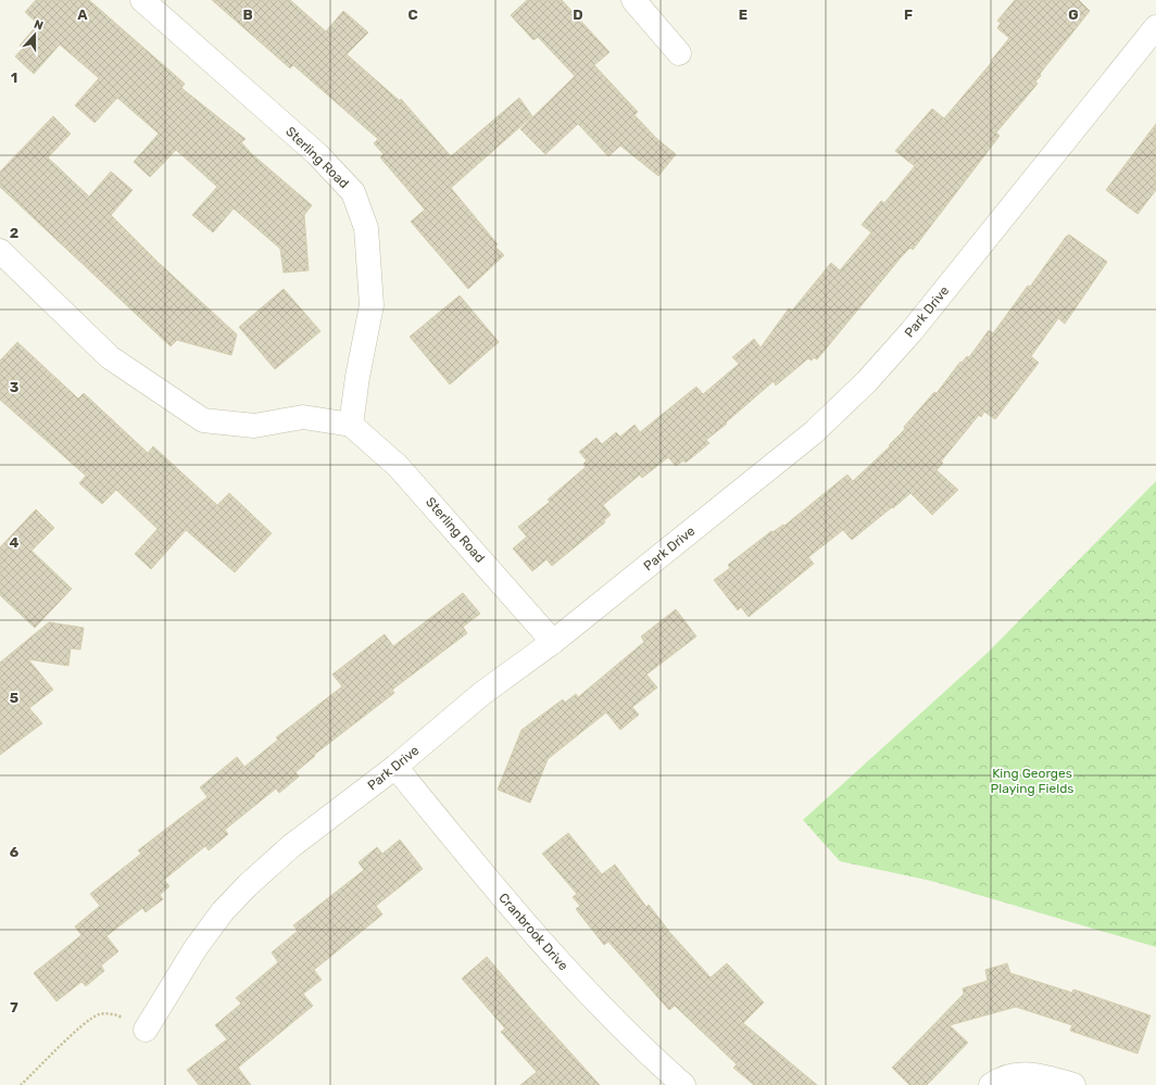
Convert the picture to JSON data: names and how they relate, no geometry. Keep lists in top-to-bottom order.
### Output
{
  "streets": {
    "street": ["Sterling Road", "Park Drive", "Cranbrook Drive"]
  },
  "crossings": [
    ["Sterling Road", "Park Drive"],
    ["Park Drive", "Cranbrook Drive"]
  ],
  "parks": ["King Georges Playing Fields"],
  "north": "top",
  "grid": {
    "columns": [
      "A",
      "B",
      "C",
      "D",
      "E",
      "F",
      "G"
    ],
    "rows": [
      "1",
      "2",
      "3",
      "4",
      "5",
      "6",
      "7"
    ]
  }
}
